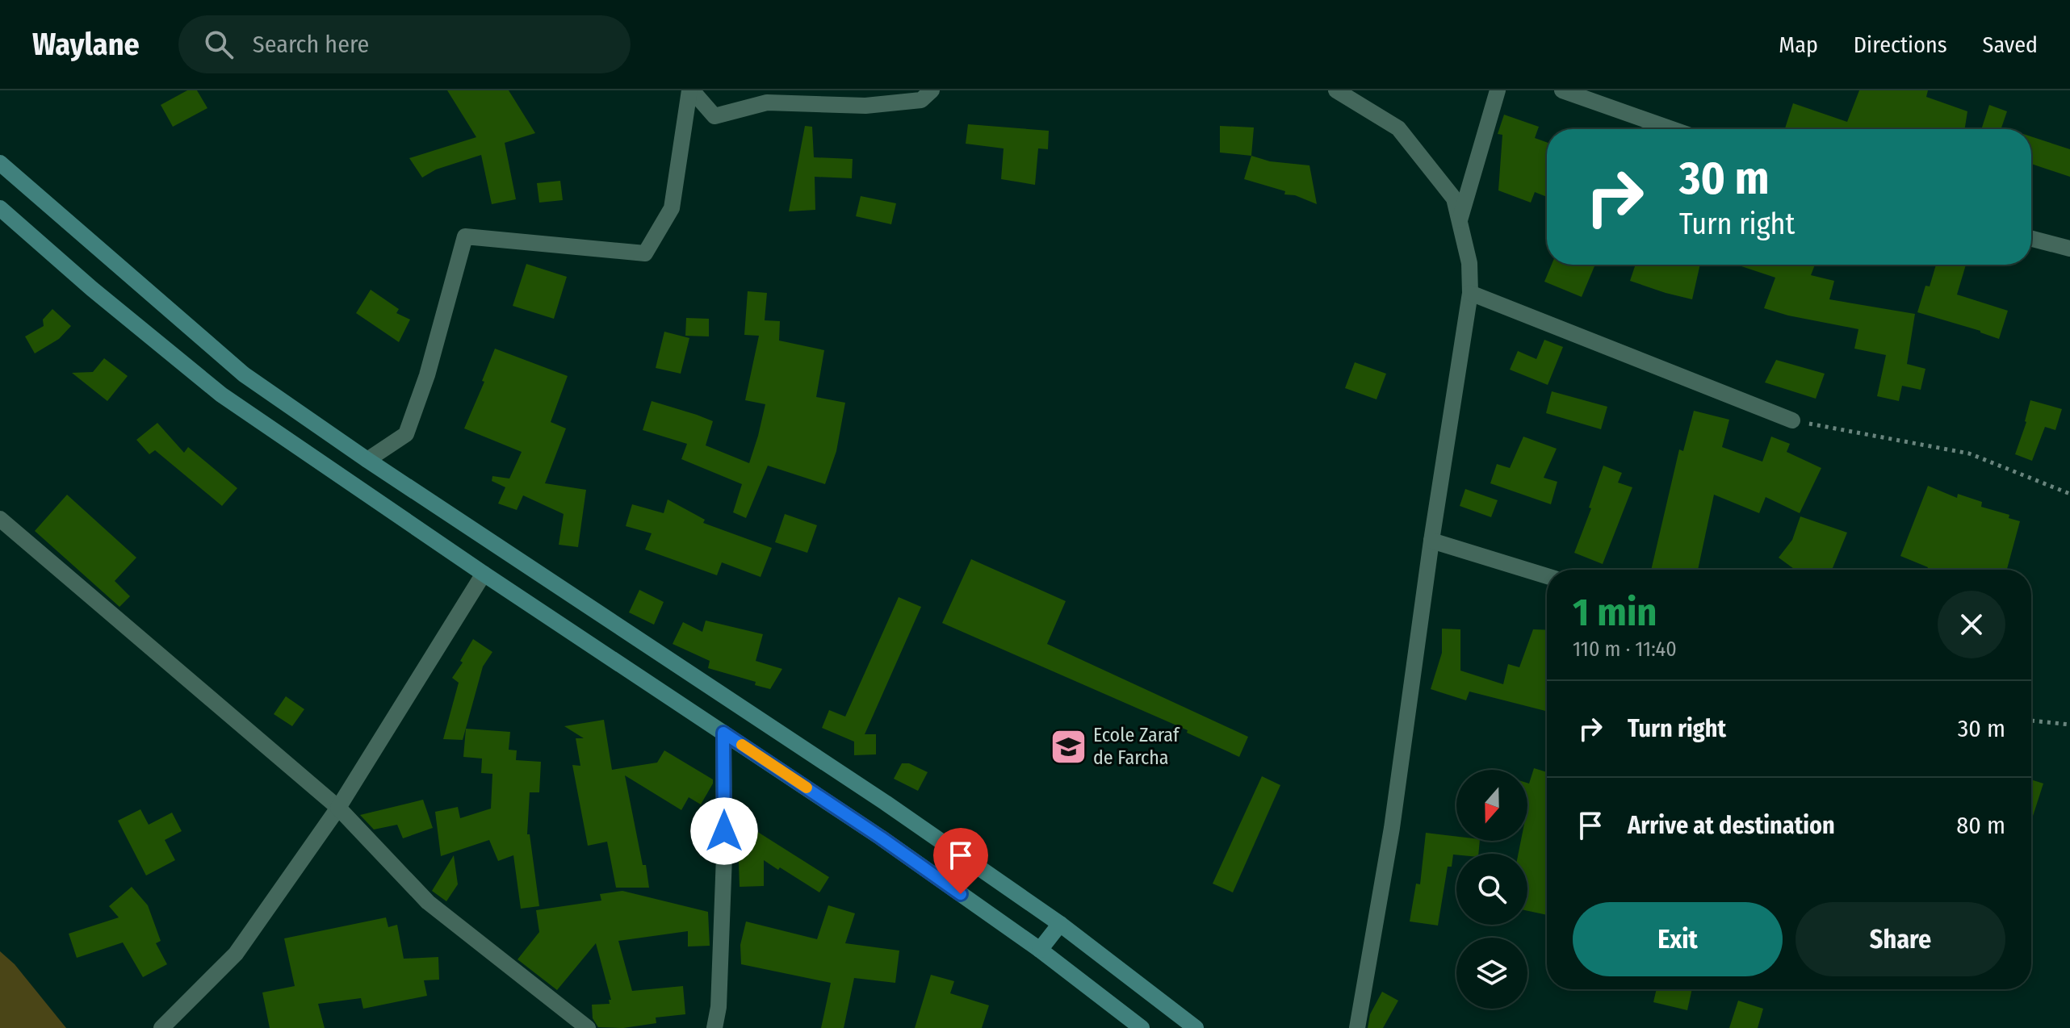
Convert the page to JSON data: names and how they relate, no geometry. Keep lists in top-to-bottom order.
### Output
{
  "places": {
    "school or university": ["Ecole Zaraf de Farcha"]
  },
  "north": "bottom",
  "page": {
    "header": "Waylane",
    "search": "Search here",
    "nav": ["Map", "Directions", "Saved"],
    "turn": ["30 m", "Turn right"],
    "heading": ["1 min", "110 m · 11:40"],
    "list": [
      {
        "name": "Turn right",
        "value": "30 m"
      },
      {
        "name": "Arrive at destination",
        "value": "80 m"
      }
    ],
    "buttons": ["Exit", "Share"]
  }
}
